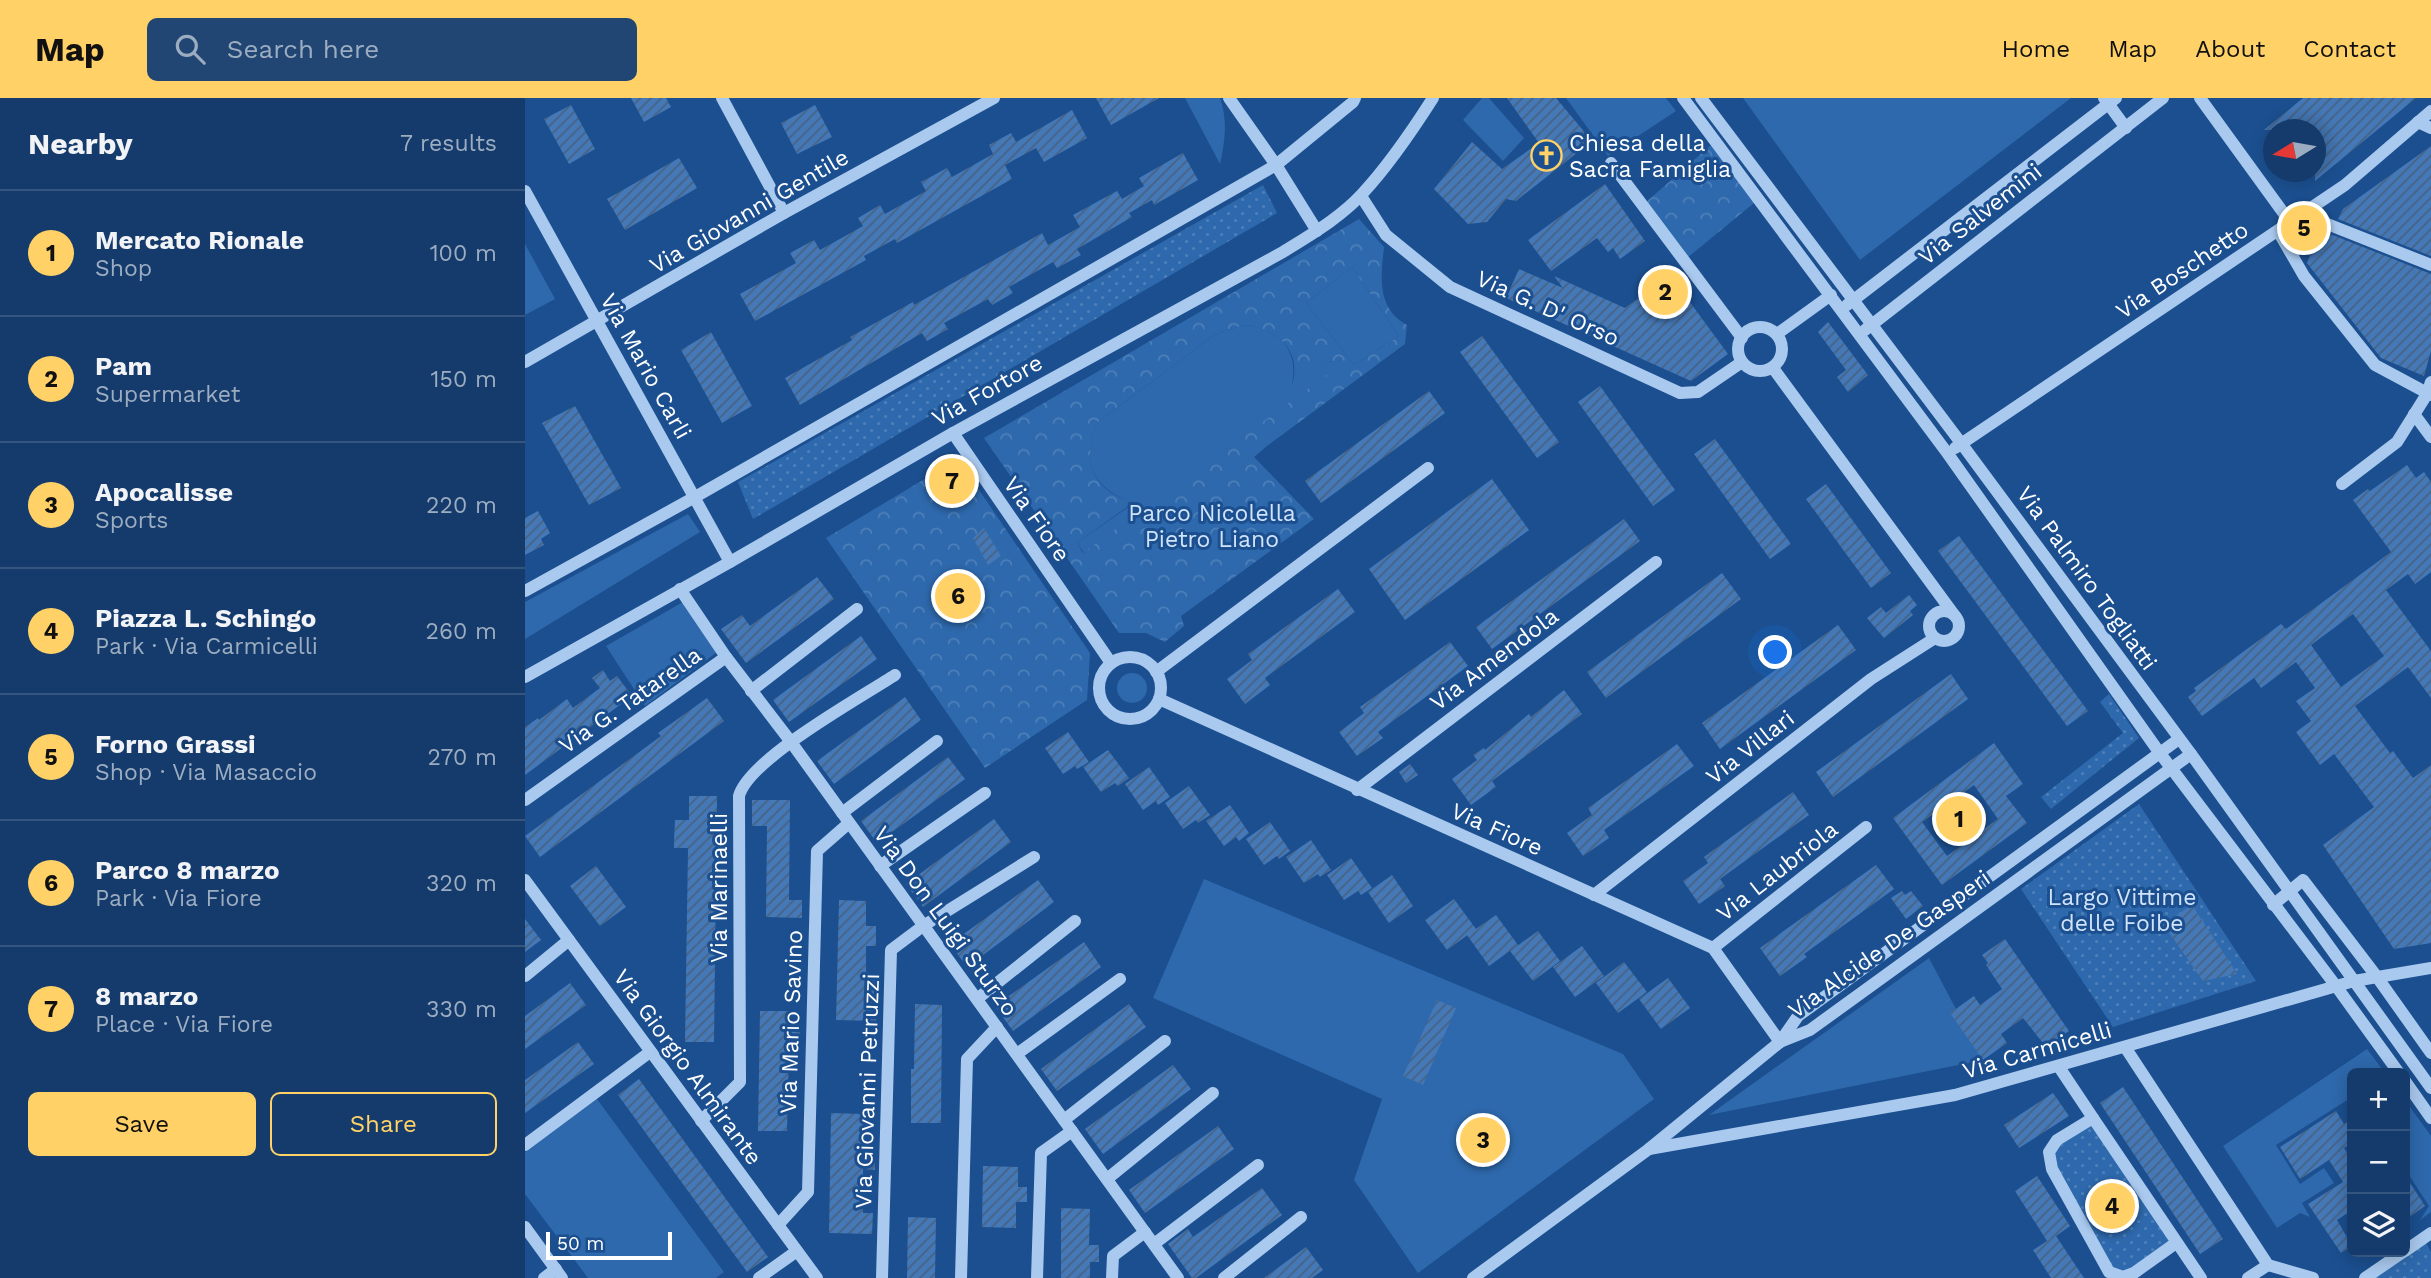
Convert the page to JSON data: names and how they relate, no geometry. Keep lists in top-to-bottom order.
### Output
{
  "streets": {
    "street": [
      "Via Giovanni Gentile",
      "Via Salvemini",
      "Via Boschetto",
      "Via G. D' Orso",
      "Via Mario Carli",
      "Via Fortore",
      "Via Fiore",
      "Via Palmiro Togliatti",
      "Via Amendola",
      "Via G. Tatarella",
      "Via Villari",
      "Via Laubriola",
      "Via Marinaelli",
      "Via Don Luigi Sturzo",
      "Via Alcide De Gasperi",
      "Via Mario Savino",
      "Via Carmicelli",
      "Via Giorgio Almirante",
      "Via Giovanni Petruzzi"
    ]
  },
  "crossings": [
    ["Via Giovanni Gentile", "Via Mario Carli"],
    ["Via Salvemini", "Via Palmiro Togliatti"],
    ["Via Boschetto", "Via Palmiro Togliatti"],
    ["Via G. D' Orso", "Via Fortore"],
    ["Via Mario Carli", "Via Fortore"],
    ["Via Fortore", "Via Fiore"],
    ["Via Fortore", "Via Don Luigi Sturzo"],
    ["Via Fiore", "Via Amendola"],
    ["Via Fiore", "Via Villari"],
    ["Via Fiore", "Via Laubriola"],
    ["Via Palmiro Togliatti", "Via Alcide De Gasperi"],
    ["Via Palmiro Togliatti", "Via Carmicelli"],
    ["Via G. Tatarella", "Via Don Luigi Sturzo"],
    ["Via Marinaelli", "Via Don Luigi Sturzo"],
    ["Via Marinaelli", "Via Giorgio Almirante"],
    ["Via Don Luigi Sturzo", "Via Mario Savino"],
    ["Via Don Luigi Sturzo", "Via Giovanni Petruzzi"],
    ["Via Mario Savino", "Via Giorgio Almirante"]
  ],
  "parks": ["Parco Nicolella Pietro Liano", "Largo Vittime delle Foibe"],
  "places": {
    "church": ["Chiesa della Sacra Famiglia"]
  },
  "scale_bar": "50 m",
  "north": "left",
  "page": {
    "header": "Map",
    "search": "Search here",
    "nav": [
      "Home",
      "Map",
      "About",
      "Contact"
    ],
    "heading": ["Nearby", "7 results"],
    "list": [
      {
        "mark": "1",
        "name": "Mercato Rionale",
        "note": "Shop",
        "value": "100 m"
      },
      {
        "mark": "2",
        "name": "Pam",
        "note": "Supermarket",
        "value": "150 m"
      },
      {
        "mark": "3",
        "name": "Apocalisse",
        "note": "Sports",
        "value": "220 m"
      },
      {
        "mark": "4",
        "name": "Piazza L. Schingo",
        "note": "Park · Via Carmicelli",
        "value": "260 m"
      },
      {
        "mark": "5",
        "name": "Forno Grassi",
        "note": "Shop · Via Masaccio",
        "value": "270 m"
      },
      {
        "mark": "6",
        "name": "Parco 8 marzo",
        "note": "Park · Via Fiore",
        "value": "320 m"
      },
      {
        "mark": "7",
        "name": "8 marzo",
        "note": "Place · Via Fiore",
        "value": "330 m"
      }
    ],
    "pins": [
      "5",
      "2",
      "7",
      "6",
      "1",
      "3",
      "4"
    ],
    "map_buttons": ["+", "−"],
    "buttons": ["Save", "Share"],
    "scale": "50 m"
  }
}
